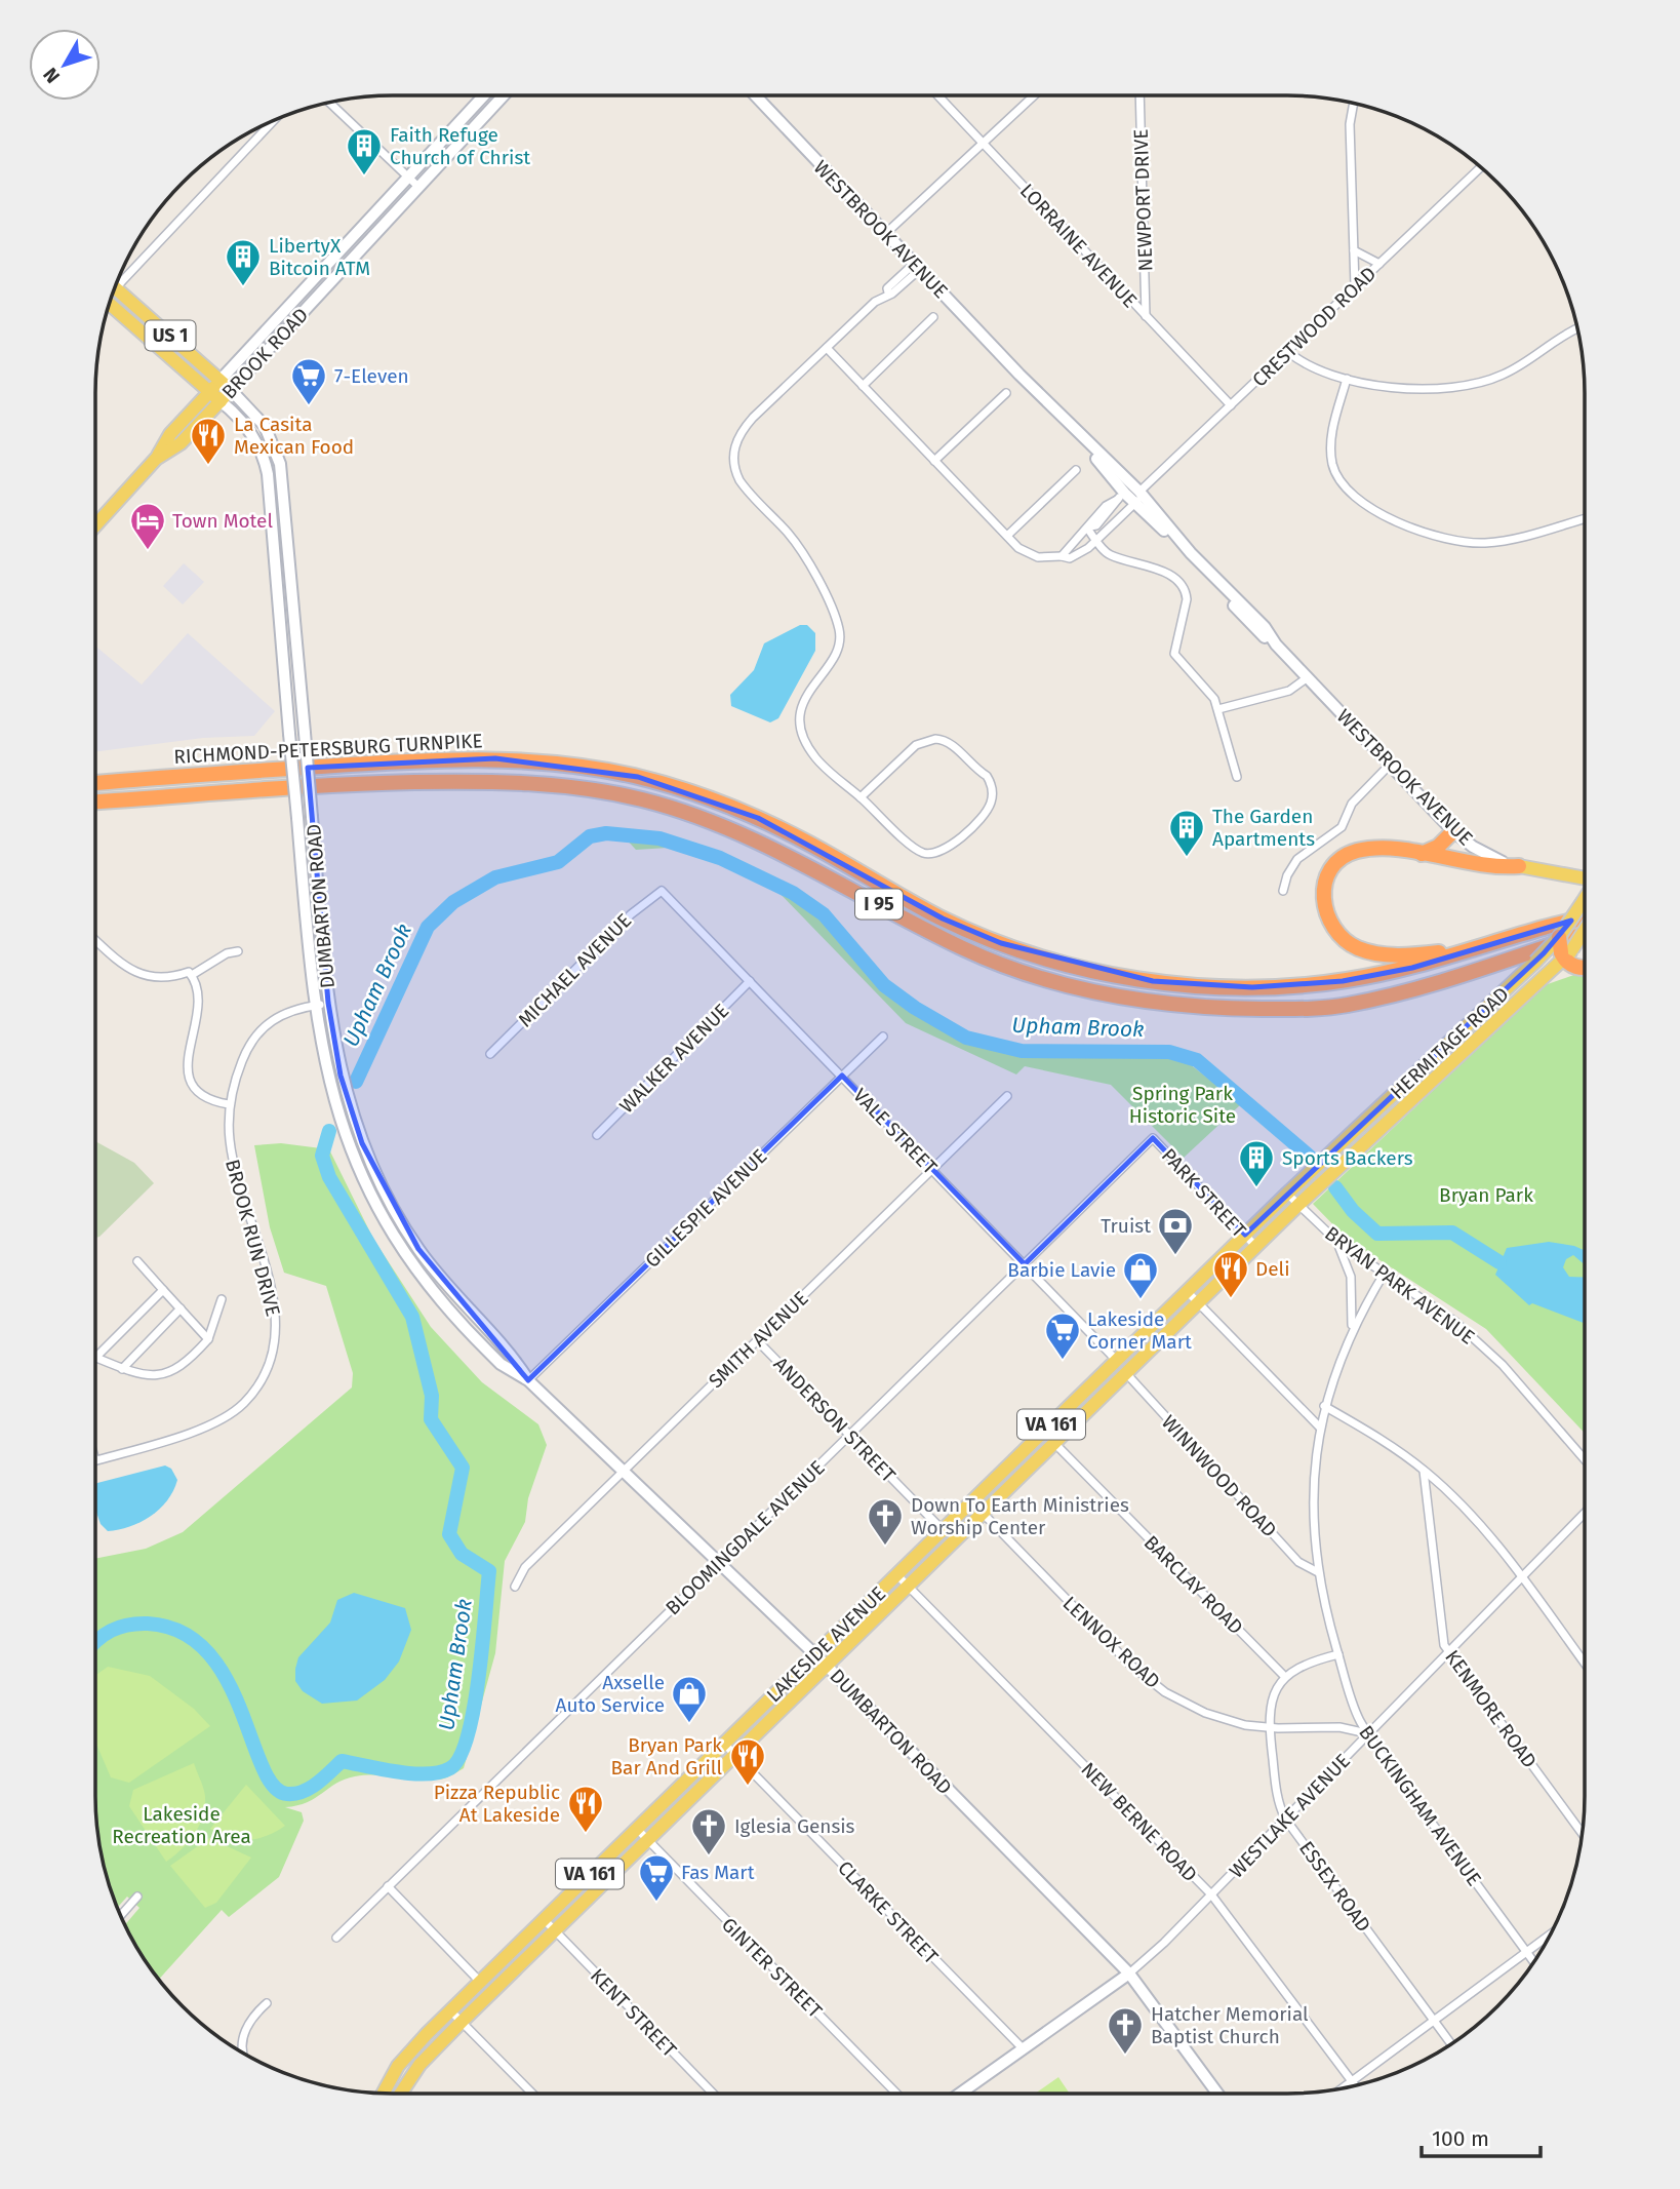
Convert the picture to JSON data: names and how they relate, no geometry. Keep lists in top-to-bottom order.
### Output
{
  "streets": {
    "highway": ["RICHMOND-PETERSBURG TURNPIKE", "I 95"],
    "main road": [
      "WESTBROOK AVENUE",
      "US 1",
      "BROOK ROAD",
      "DUMBARTON ROAD",
      "HERMITAGE ROAD",
      "VA 161",
      "LAKESIDE AVENUE"
    ],
    "street": [
      "NEWPORT DRIVE",
      "LORRAINE AVENUE",
      "CRESTWOOD ROAD",
      "MICHAEL AVENUE",
      "WALKER AVENUE",
      "VALE STREET",
      "PARK STREET",
      "GILLESPIE AVENUE",
      "BROOK RUN DRIVE",
      "BRYAN PARK AVENUE",
      "SMITH AVENUE",
      "ANDERSON STREET",
      "WINNWOOD ROAD",
      "BLOOMINGDALE AVENUE",
      "BARCLAY ROAD",
      "LENNOX ROAD",
      "KENMORE ROAD",
      "BUCKINGHAM AVENUE",
      "WESTLAKE AVENUE",
      "NEW BERNE ROAD",
      "ESSEX ROAD",
      "CLARKE STREET",
      "GINTER STREET",
      "KENT STREET"
    ]
  },
  "crossings": [
    ["NEWPORT DRIVE", "LORRAINE AVENUE"],
    ["WESTBROOK AVENUE", "CRESTWOOD ROAD"],
    ["LORRAINE AVENUE", "CRESTWOOD ROAD"],
    ["US 1", "BROOK ROAD"],
    ["US 1", "DUMBARTON ROAD"],
    ["BROOK ROAD", "DUMBARTON ROAD"],
    ["DUMBARTON ROAD", "GILLESPIE AVENUE"],
    ["DUMBARTON ROAD", "BROOK RUN DRIVE"],
    ["DUMBARTON ROAD", "SMITH AVENUE"],
    ["DUMBARTON ROAD", "BLOOMINGDALE AVENUE"],
    ["DUMBARTON ROAD", "LAKESIDE AVENUE"],
    ["DUMBARTON ROAD", "WESTLAKE AVENUE"],
    ["MICHAEL AVENUE", "VALE STREET"],
    ["HERMITAGE ROAD", "BRYAN PARK AVENUE"],
    ["HERMITAGE ROAD", "LAKESIDE AVENUE"],
    ["WALKER AVENUE", "VALE STREET"],
    ["VALE STREET", "GILLESPIE AVENUE"],
    ["VALE STREET", "SMITH AVENUE"],
    ["VALE STREET", "WINNWOOD ROAD"],
    ["VALE STREET", "BLOOMINGDALE AVENUE"],
    ["VALE STREET", "LAKESIDE AVENUE"],
    ["PARK STREET", "BLOOMINGDALE AVENUE"],
    ["PARK STREET", "LAKESIDE AVENUE"],
    ["BRYAN PARK AVENUE", "LAKESIDE AVENUE"],
    ["BRYAN PARK AVENUE", "BUCKINGHAM AVENUE"],
    ["SMITH AVENUE", "ANDERSON STREET"],
    ["ANDERSON STREET", "BLOOMINGDALE AVENUE"],
    ["ANDERSON STREET", "LAKESIDE AVENUE"],
    ["WINNWOOD ROAD", "LAKESIDE AVENUE"],
    ["WINNWOOD ROAD", "BUCKINGHAM AVENUE"],
    ["BARCLAY ROAD", "LAKESIDE AVENUE"],
    ["BARCLAY ROAD", "ESSEX ROAD"],
    ["LENNOX ROAD", "LAKESIDE AVENUE"],
    ["LENNOX ROAD", "BUCKINGHAM AVENUE"],
    ["LENNOX ROAD", "WESTLAKE AVENUE"],
    ["LENNOX ROAD", "ESSEX ROAD"],
    ["LAKESIDE AVENUE", "NEW BERNE ROAD"],
    ["LAKESIDE AVENUE", "CLARKE STREET"],
    ["LAKESIDE AVENUE", "GINTER STREET"],
    ["LAKESIDE AVENUE", "KENT STREET"],
    ["KENMORE ROAD", "WESTLAKE AVENUE"],
    ["BUCKINGHAM AVENUE", "WESTLAKE AVENUE"],
    ["WESTLAKE AVENUE", "NEW BERNE ROAD"],
    ["WESTLAKE AVENUE", "ESSEX ROAD"]
  ],
  "water": ["Upham Brook"],
  "parks": ["Spring Park Historic Site", "Bryan Park", "Lakeside Recreation Area"],
  "places": {
    "building": [
      "Faith Refuge Church of Christ",
      "LibertyX Bitcoin ATM",
      "The Garden Apartments",
      "Sports Backers"
    ],
    "supermarket": ["7-Eleven", "Lakeside Corner Mart", "Fas Mart"],
    "restaurant": [
      "La Casita Mexican Food",
      "Deli",
      "Bryan Park Bar And Grill",
      "Pizza Republic At Lakeside"
    ],
    "hotel": ["Town Motel"],
    "bank": ["Truist"],
    "shop": ["Barbie Lavie", "Axselle Auto Service"],
    "church": ["Down To Earth Ministries Worship Center", "Iglesia Gensis", "Hatcher Memorial Baptist Church"]
  },
  "scale_bar": "100 m",
  "north": "bottom left"
}
